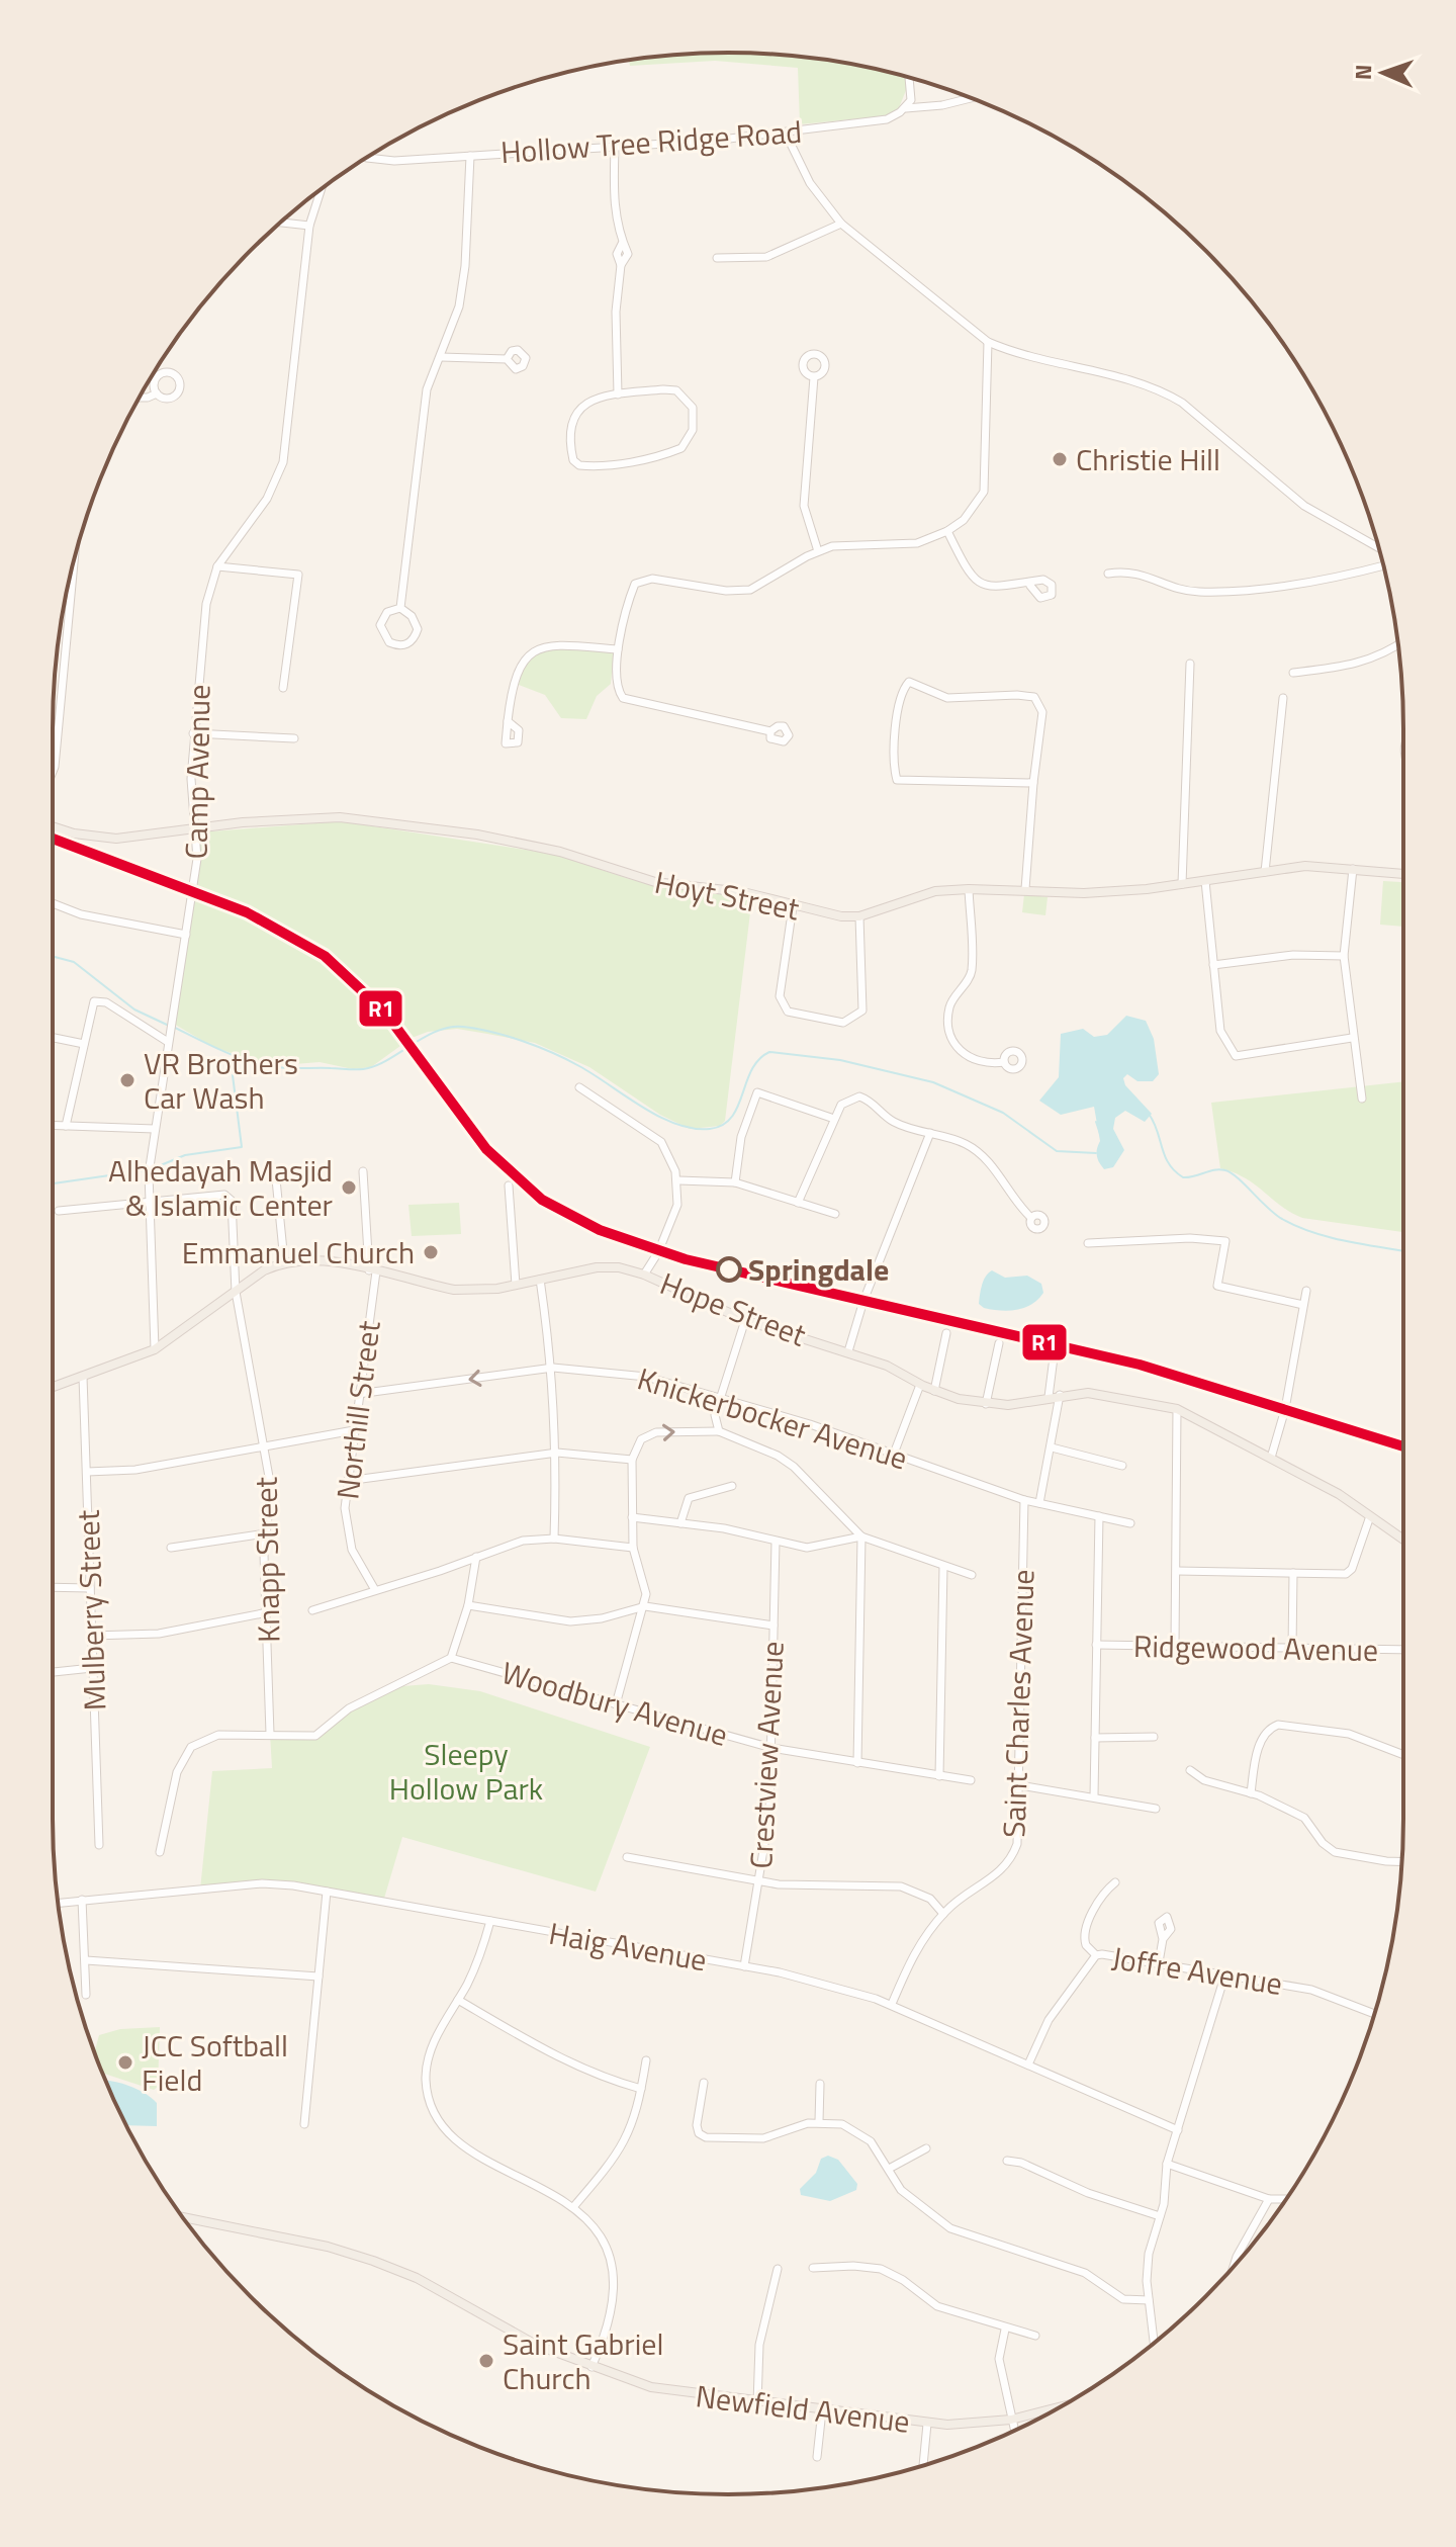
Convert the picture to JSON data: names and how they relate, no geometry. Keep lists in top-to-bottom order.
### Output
{
  "streets": {
    "main road": ["Hoyt Street", "Hope Street", "Newfield Avenue"],
    "street": [
      "Hollow Tree Ridge Road",
      "Camp Avenue",
      "Northill Street",
      "Knickerbocker Avenue",
      "Knapp Street",
      "Mulberry Street",
      "Ridgewood Avenue",
      "Woodbury Avenue",
      "Saint Charles Avenue",
      "Crestview Avenue",
      "Haig Avenue",
      "Joffre Avenue"
    ]
  },
  "crossings": [
    ["Camp Avenue", "Hoyt Street"],
    ["Camp Avenue", "Hope Street"],
    ["Camp Avenue", "Knapp Street"],
    ["Hope Street", "Northill Street"],
    ["Hope Street", "Knapp Street"],
    ["Hope Street", "Mulberry Street"],
    ["Northill Street", "Knickerbocker Avenue"],
    ["Knickerbocker Avenue", "Saint Charles Avenue"],
    ["Woodbury Avenue", "Crestview Avenue"],
    ["Saint Charles Avenue", "Haig Avenue"],
    ["Crestview Avenue", "Haig Avenue"],
    ["Haig Avenue", "Joffre Avenue"]
  ],
  "parks": ["Sleepy Hollow Park"],
  "places": [
    "Christie Hill",
    "VR Brothers Car Wash",
    "Alhedayah Masjid & Islamic Center",
    "Emmanuel Church",
    "Springdale",
    "JCC Softball Field",
    "Saint Gabriel Church"
  ],
  "lines": ["transit line R1"],
  "north": "left"
}
